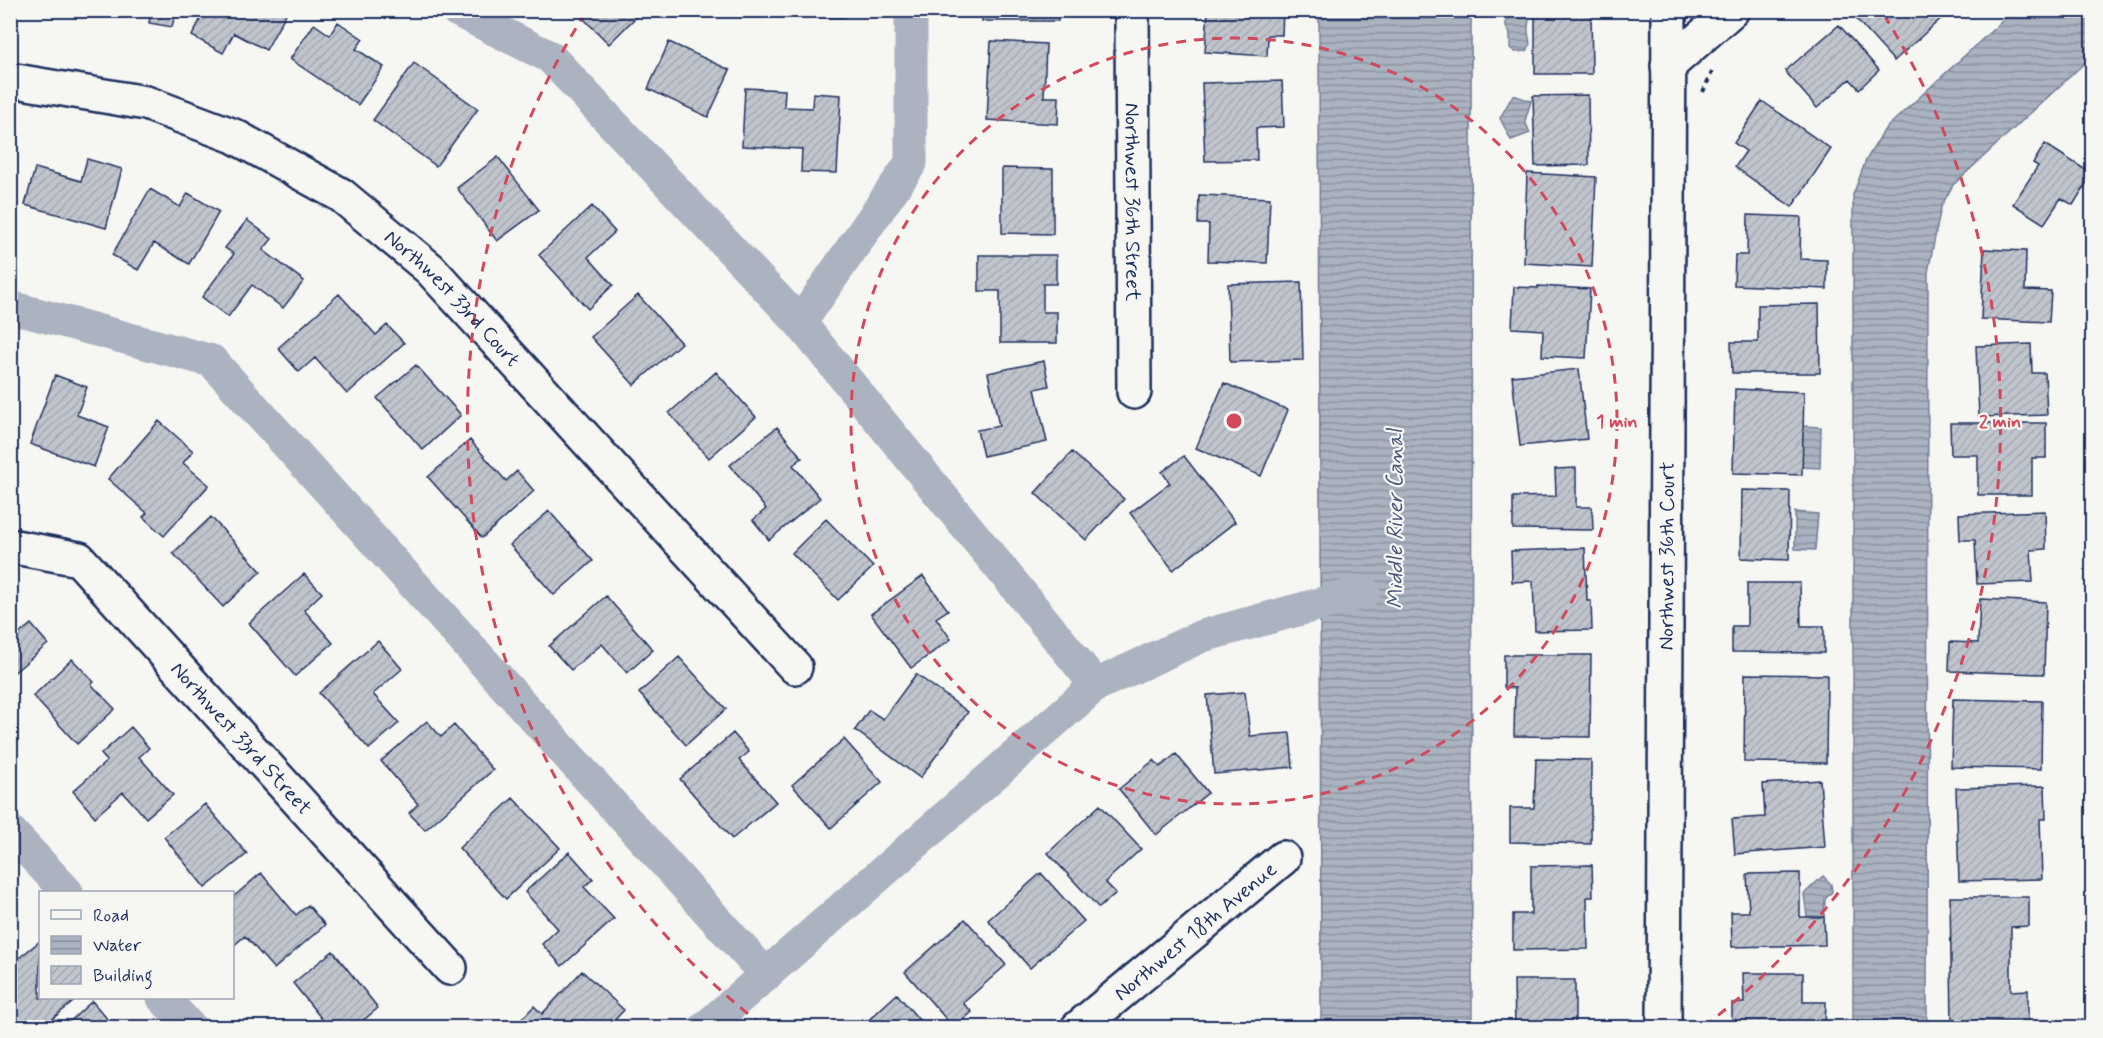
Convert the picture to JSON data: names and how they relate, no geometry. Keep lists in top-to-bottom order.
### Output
{
  "streets": {
    "street": [
      "Northwest 36th Street",
      "Northwest 33rd Court",
      "Northwest 36th Court",
      "Northwest 33rd Street",
      "Northwest 18th Avenue"
    ]
  },
  "water": ["Middle River Canal"],
  "legend": ["Road", "Water", "Building"],
  "rings": ["1 min", "2 min"]
}
